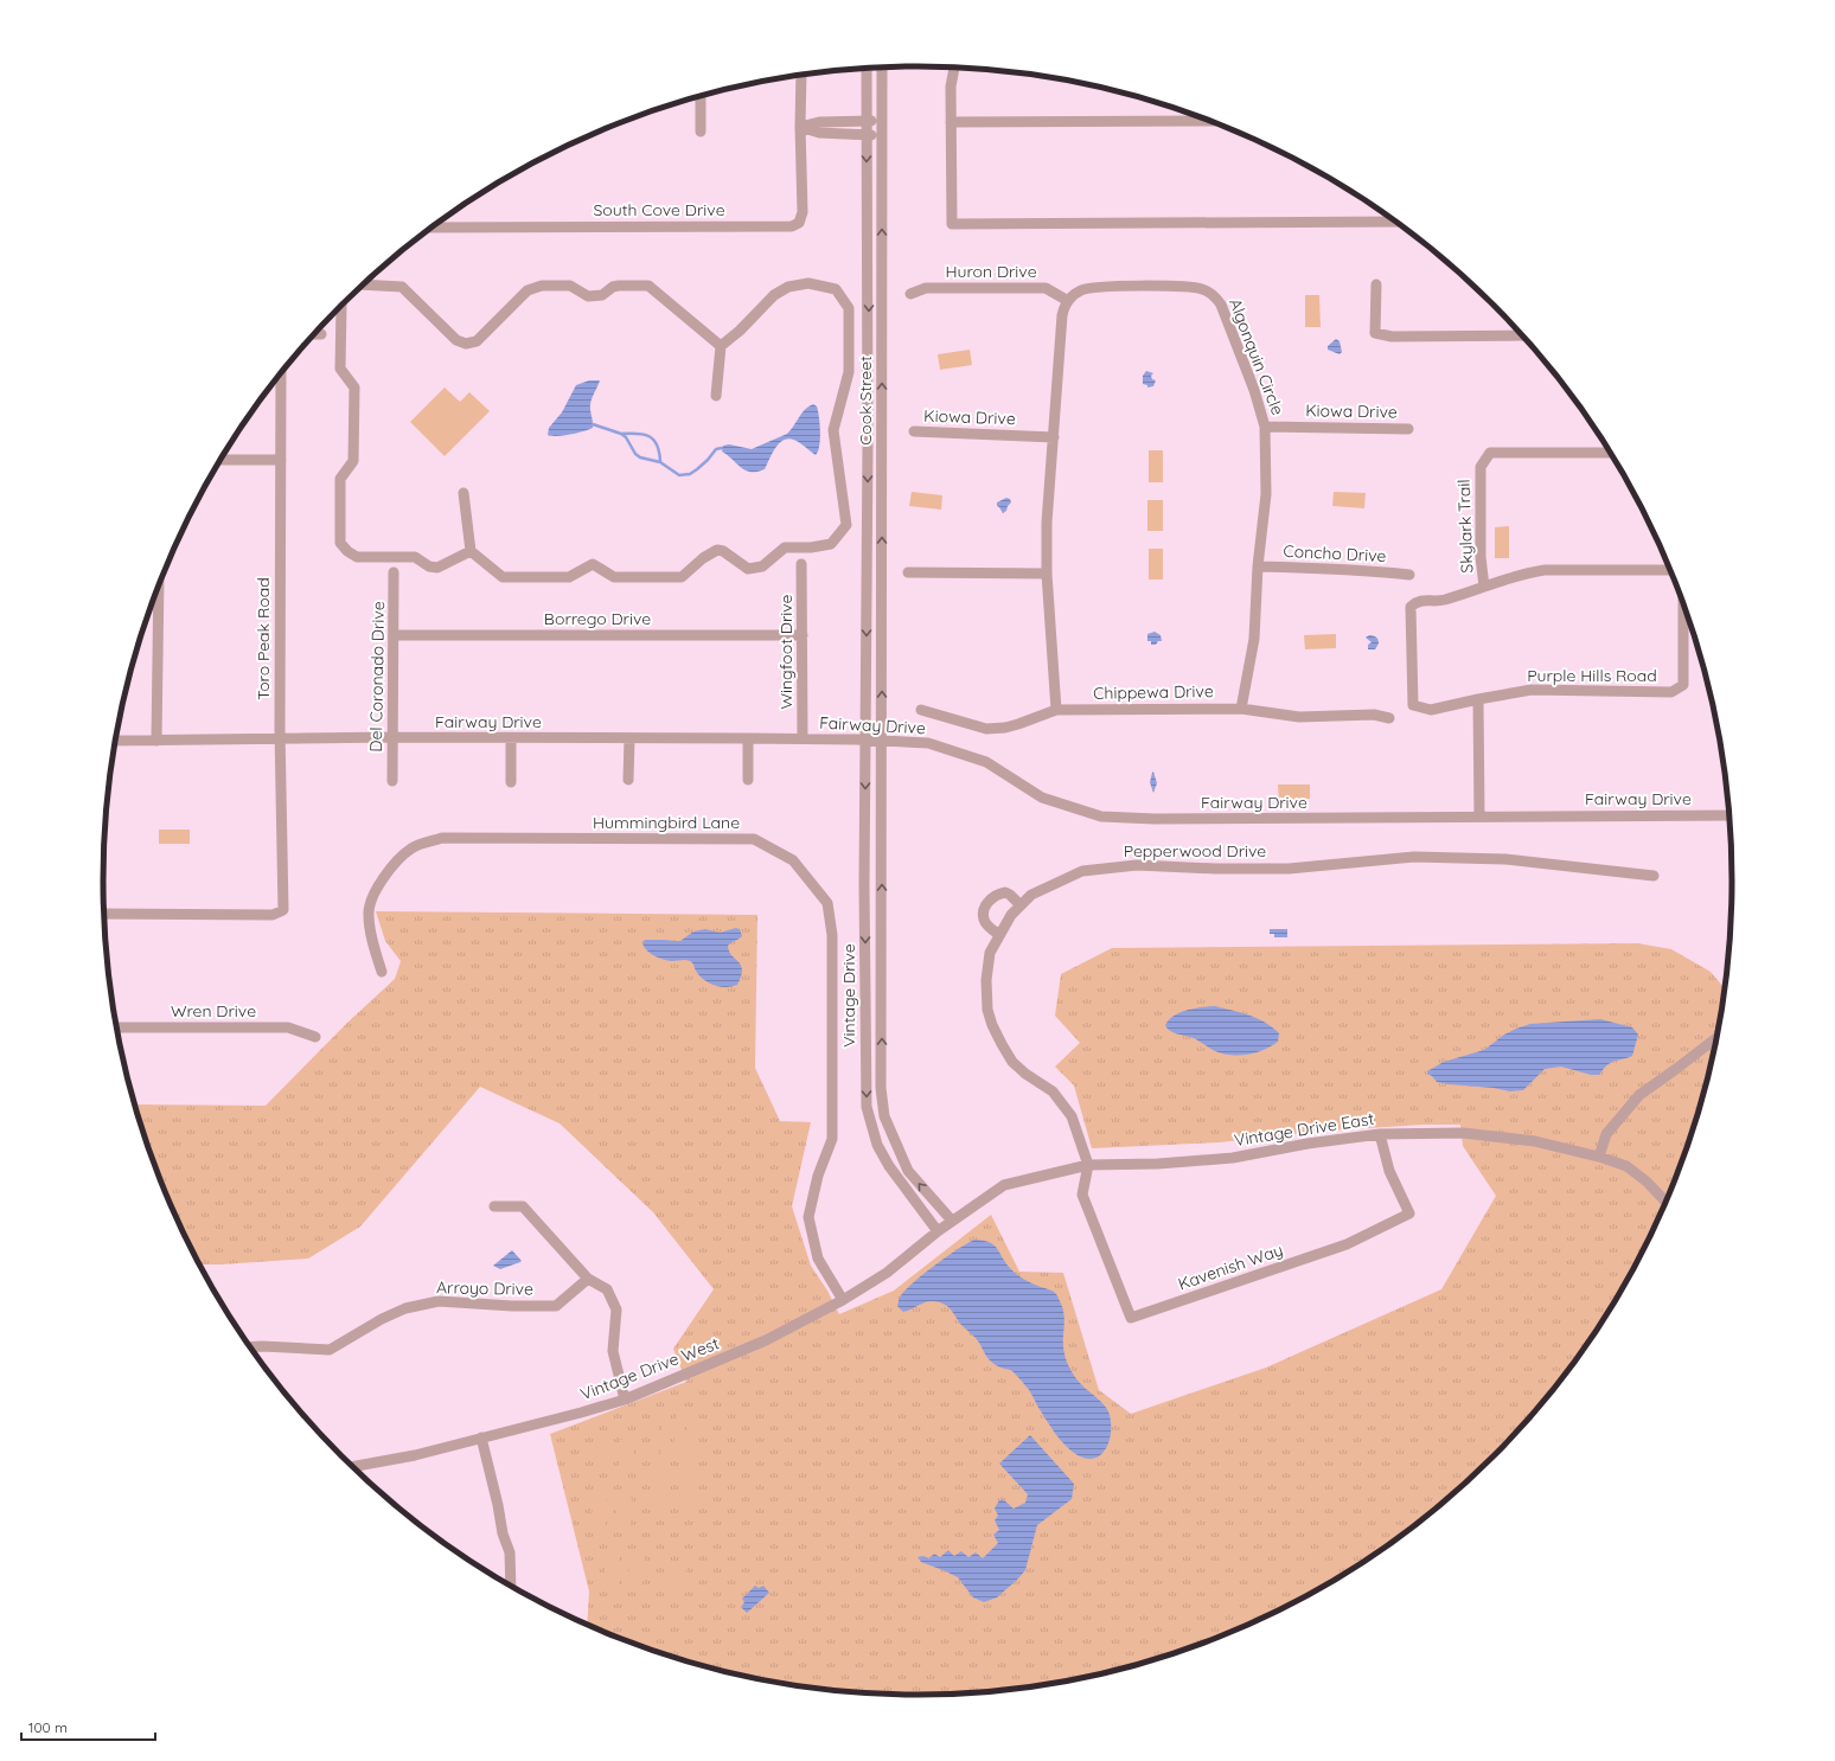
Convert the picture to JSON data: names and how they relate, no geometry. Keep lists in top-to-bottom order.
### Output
{
  "streets": {
    "street": [
      "South Cove Drive",
      "Huron Drive",
      "Algonquin Circle",
      "Cook Street",
      "Kiowa Drive",
      "Skylark Trail",
      "Concho Drive",
      "Borrego Drive",
      "Toro Peak Road",
      "Wingfoot Drive",
      "Purple Hills Road",
      "Del Coronado Drive",
      "Chippewa Drive",
      "Fairway Drive",
      "Hummingbird Lane",
      "Pepperwood Drive",
      "Vintage Drive",
      "Wren Drive",
      "Vintage Drive East",
      "Kavenish Way",
      "Arroyo Drive",
      "Vintage Drive West"
    ]
  },
  "crossings": [
    ["Huron Drive", "Algonquin Circle"],
    ["Algonquin Circle", "Kiowa Drive"],
    ["Algonquin Circle", "Concho Drive"],
    ["Algonquin Circle", "Chippewa Drive"],
    ["Cook Street", "Fairway Drive"],
    ["Cook Street", "Vintage Drive"],
    ["Skylark Trail", "Purple Hills Road"],
    ["Borrego Drive", "Wingfoot Drive"],
    ["Borrego Drive", "Del Coronado Drive"],
    ["Toro Peak Road", "Fairway Drive"],
    ["Wingfoot Drive", "Fairway Drive"],
    ["Del Coronado Drive", "Fairway Drive"],
    ["Fairway Drive", "Vintage Drive"],
    ["Hummingbird Lane", "Vintage Drive West"],
    ["Pepperwood Drive", "Vintage Drive East"],
    ["Pepperwood Drive", "Kavenish Way"],
    ["Vintage Drive", "Vintage Drive East"],
    ["Vintage Drive", "Vintage Drive West"],
    ["Vintage Drive East", "Kavenish Way"],
    ["Vintage Drive East", "Vintage Drive West"]
  ],
  "scale_bar": "100 m"
}
